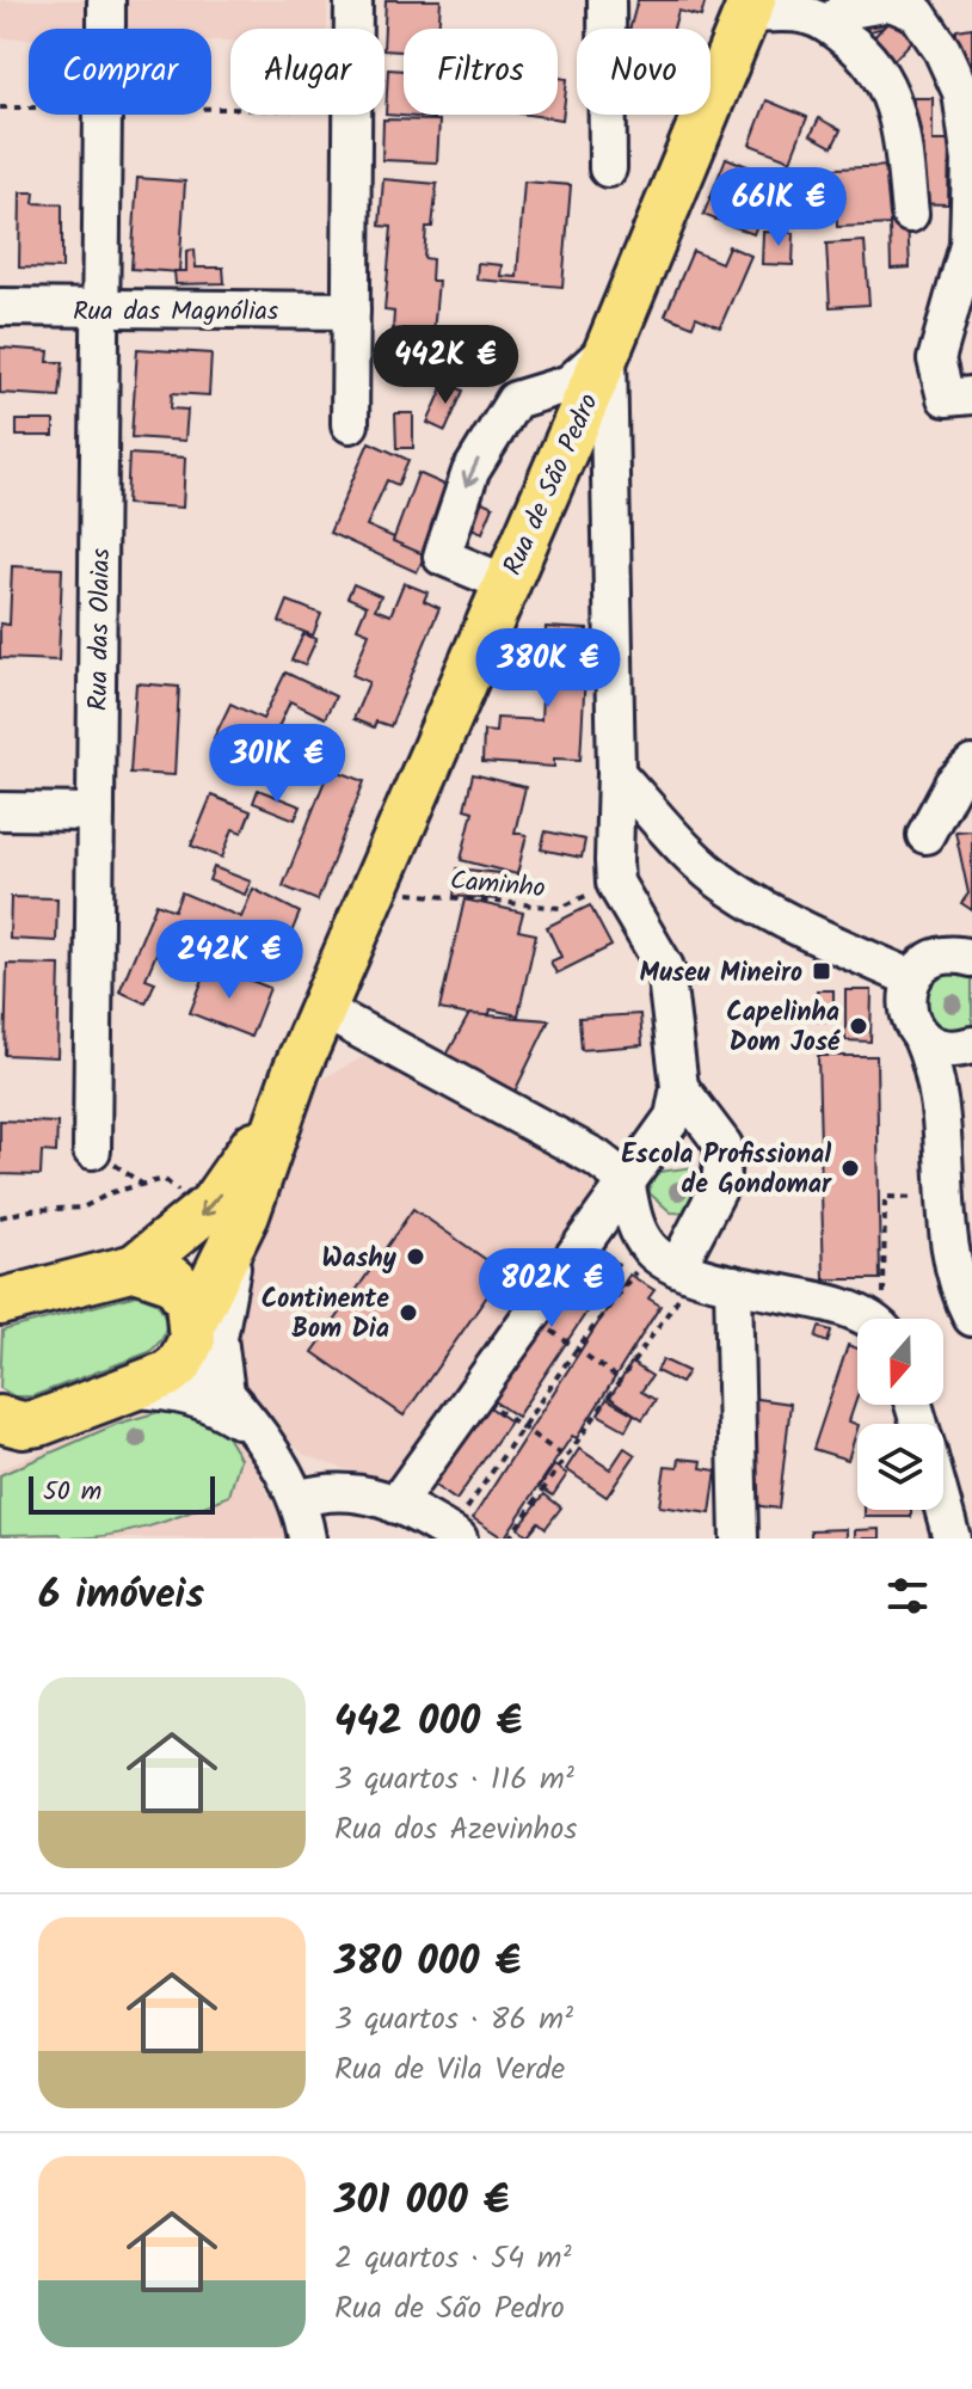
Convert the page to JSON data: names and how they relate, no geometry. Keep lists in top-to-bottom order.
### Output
{
  "streets": {
    "main road": ["Rua de São Pedro"],
    "street": ["Rua das Magnólias", "Rua das Olaias"],
    "path": ["Caminho"]
  },
  "crossings": [
    ["Rua das Magnólias", "Rua das Olaias"],
    ["Rua de São Pedro", "Caminho"]
  ],
  "places": {
    "transit": ["Museu Mineiro"],
    "other": [
      "Capelinha Dom José",
      "Escola Profissional de Gondomar",
      "Washy",
      "Continente Bom Dia"
    ]
  },
  "scale_bar": "50 m",
  "north": "bottom",
  "page": {
    "chip": [
      "Comprar",
      "Alugar",
      "Filtros",
      "Novo"
    ],
    "price": [
      "661K €",
      "442K €",
      "380K €",
      "301K €",
      "242K €",
      "802K €"
    ],
    "scale": "50 m",
    "heading": "6 imóveis",
    "list": [
      {
        "name": "442 000 €",
        "note": "3 quartos · 116 m² · Rua dos Azevinhos"
      },
      {
        "name": "380 000 €",
        "note": "3 quartos · 86 m² · Rua de Vila Verde"
      },
      {
        "name": "301 000 €",
        "note": "2 quartos · 54 m² · Rua de São Pedro"
      }
    ]
  }
}
